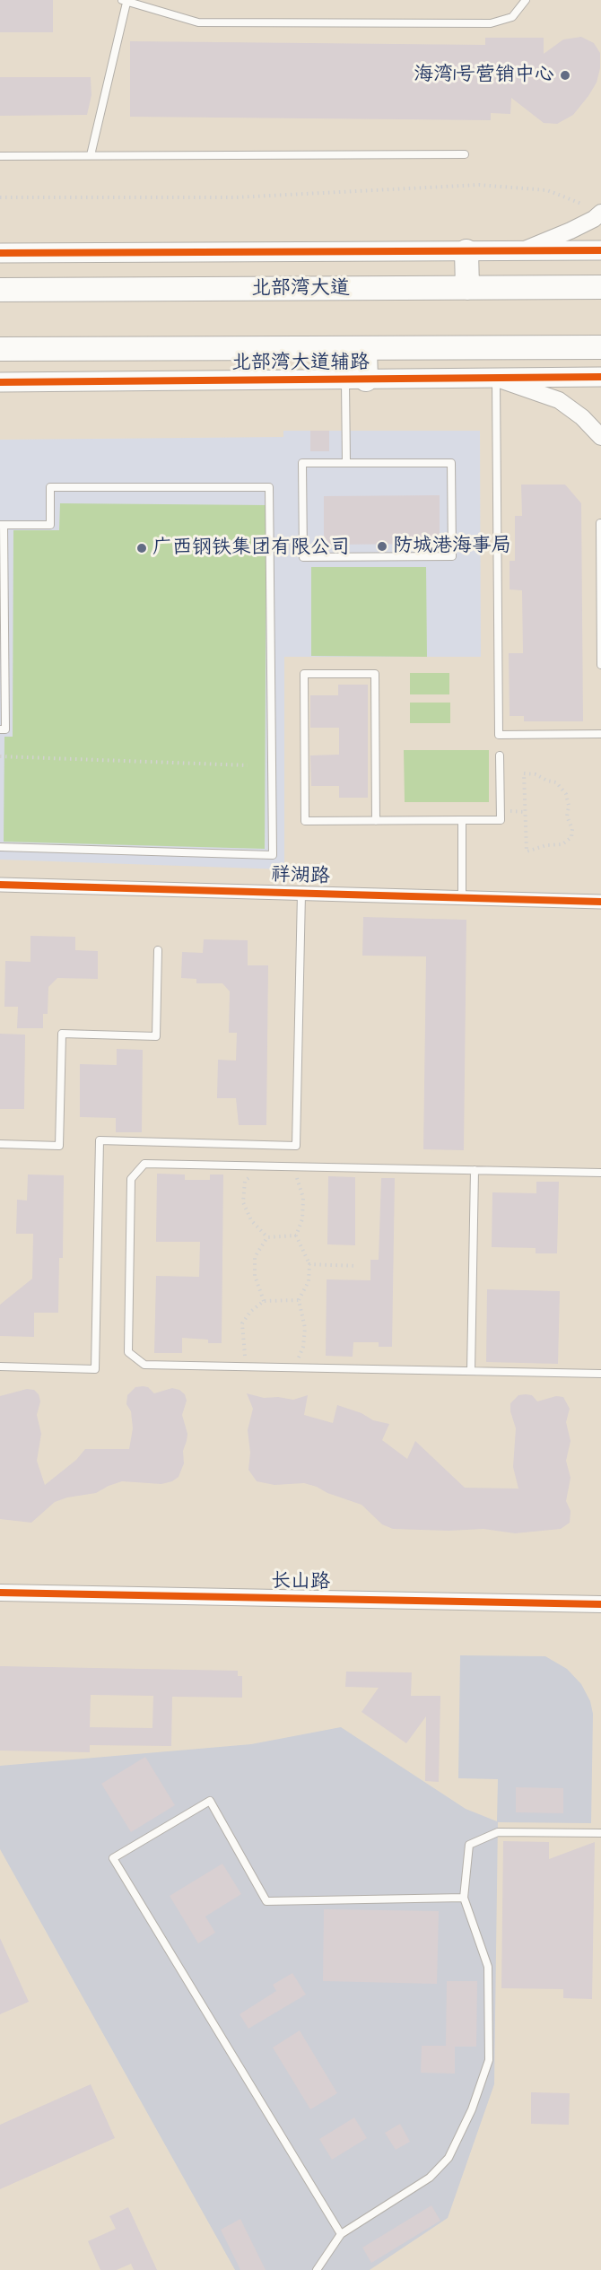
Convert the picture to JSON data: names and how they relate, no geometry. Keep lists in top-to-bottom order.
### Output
{
  "streets": {
    "highway": ["北部湾大道"],
    "main road": ["北部湾大道辅路"],
    "street": ["祥湖路", "长山路"]
  },
  "places": ["海湾1号营销中心", "防城港海事局", "广西钢铁集团有限公司"]
}
